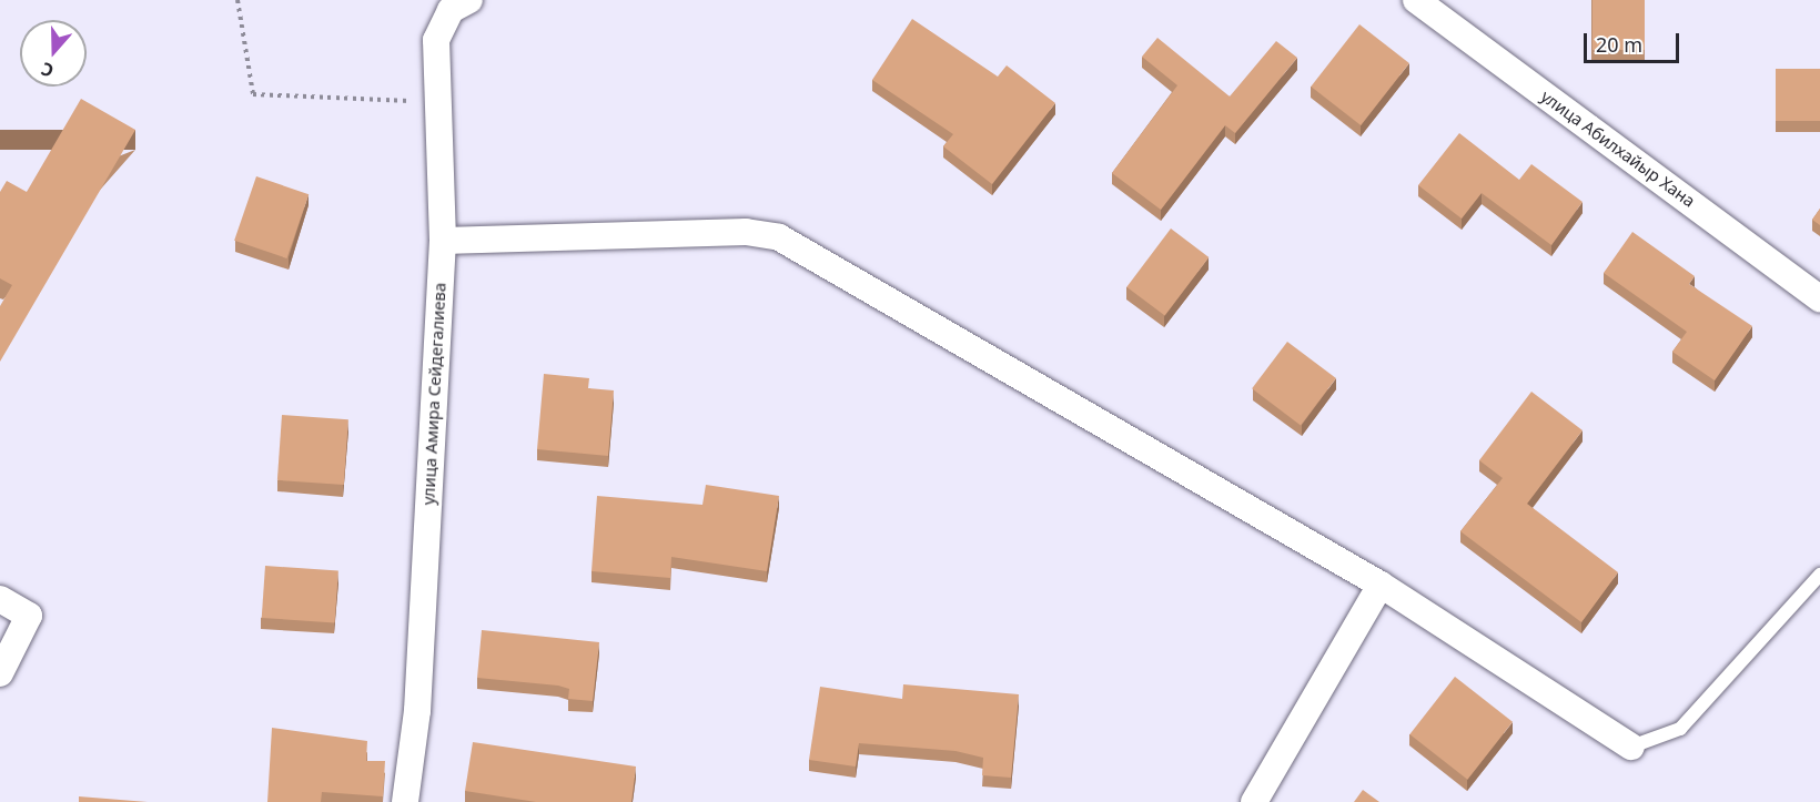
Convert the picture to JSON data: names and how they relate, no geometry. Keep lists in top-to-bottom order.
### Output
{
  "streets": {
    "street": ["улица Абилхайыр Хана", "улица Амира Сейдегалиева"]
  },
  "scale_bar": "20 m",
  "north": "bottom"
}
